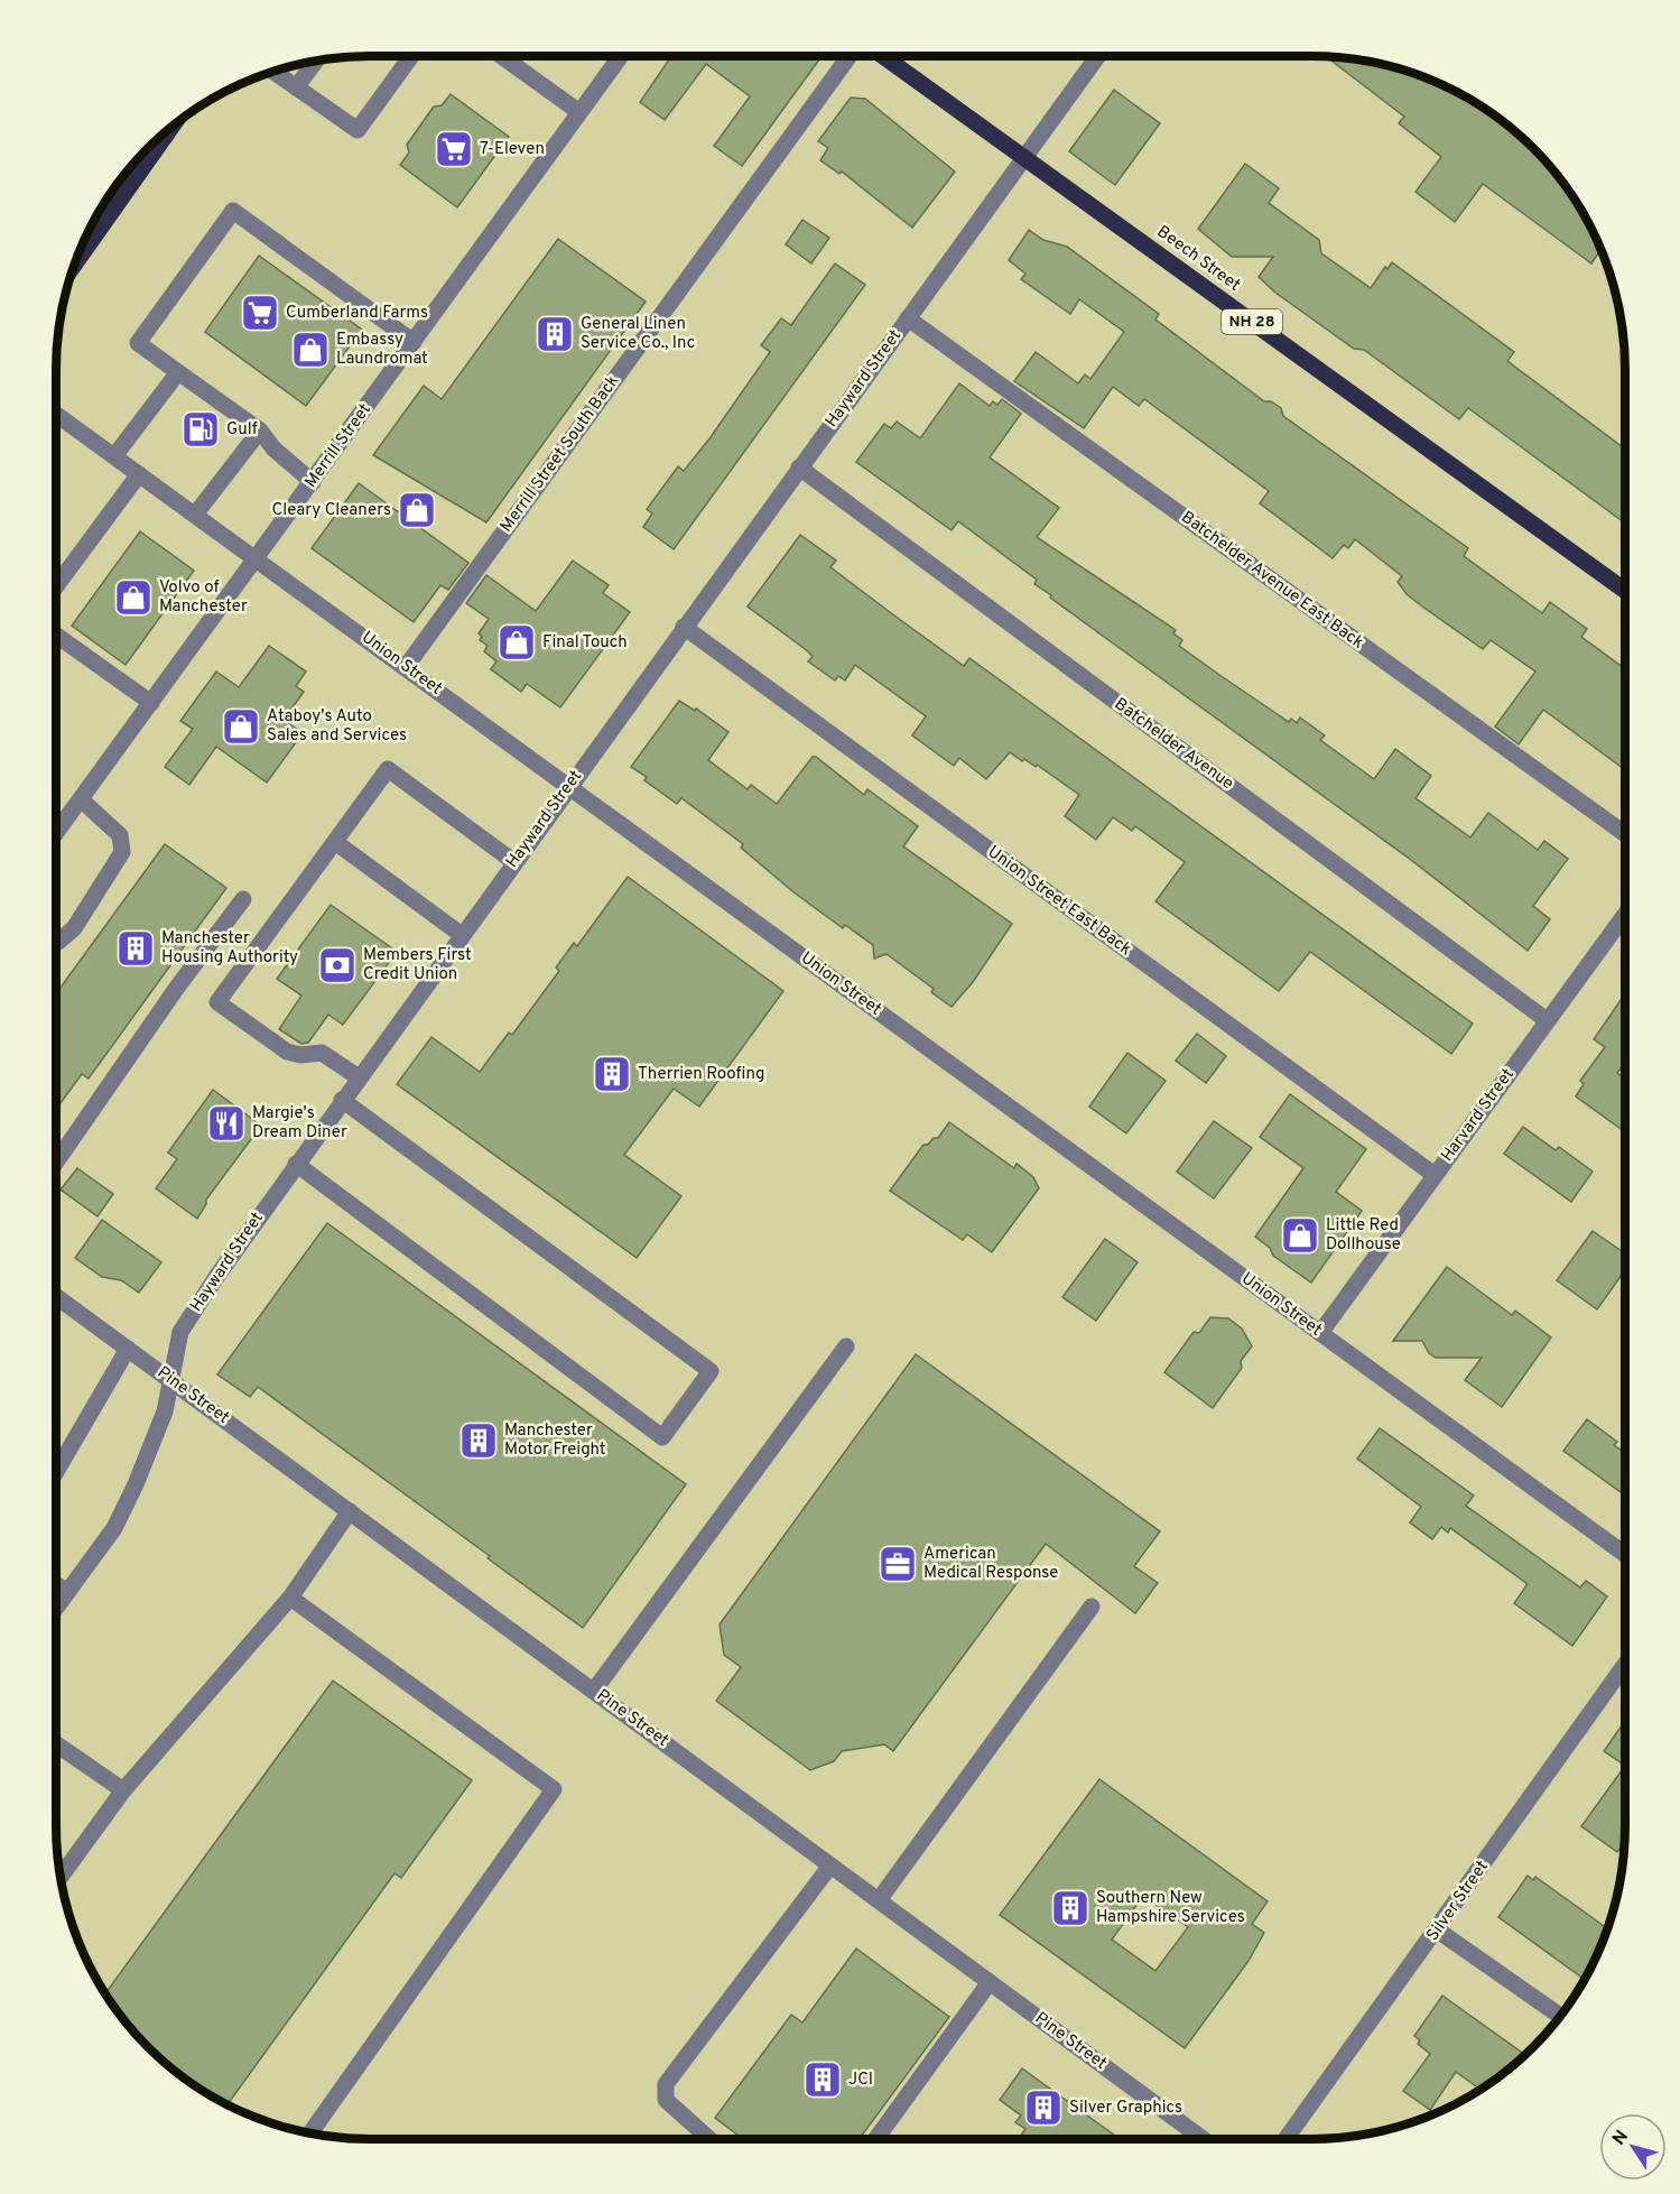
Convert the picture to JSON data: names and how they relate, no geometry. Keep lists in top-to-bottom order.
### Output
{
  "streets": {
    "main road": ["Beech Street", "NH 28"],
    "street": [
      "Hayward Street",
      "Merrill Street",
      "Merrill Street South Back",
      "Batchelder Avenue East Back",
      "Union Street",
      "Batchelder Avenue",
      "Union Street East Back",
      "Harvard Street",
      "Pine Street",
      "Silver Street"
    ]
  },
  "crossings": [
    ["Beech Street", "Hayward Street"],
    ["Hayward Street", "Batchelder Avenue East Back"],
    ["Hayward Street", "Union Street"],
    ["Hayward Street", "Batchelder Avenue"],
    ["Hayward Street", "Union Street East Back"],
    ["Hayward Street", "Pine Street"],
    ["Merrill Street", "Union Street"],
    ["Merrill Street South Back", "Union Street"],
    ["Union Street", "Harvard Street"],
    ["Batchelder Avenue", "Harvard Street"],
    ["Union Street East Back", "Harvard Street"]
  ],
  "places": {
    "supermarket": ["7-Eleven", "Cumberland Farms"],
    "building": [
      "General Linen Service Co., Inc",
      "Manchester Housing Authority",
      "Therrien Roofing",
      "Manchester Motor Freight",
      "Southern New Hampshire Services",
      "JCI",
      "Silver Graphics"
    ],
    "shop": [
      "Embassy Laundromat",
      "Cleary Cleaners",
      "Volvo of Manchester",
      "Final Touch",
      "Ataboy's Auto Sales and Services",
      "Little Red Dollhouse"
    ],
    "fuel station": ["Gulf"],
    "bank": ["Members First Credit Union"],
    "restaurant": ["Margie's Dream Diner"],
    "office": ["American Medical Response"]
  },
  "north": "top left"
}
